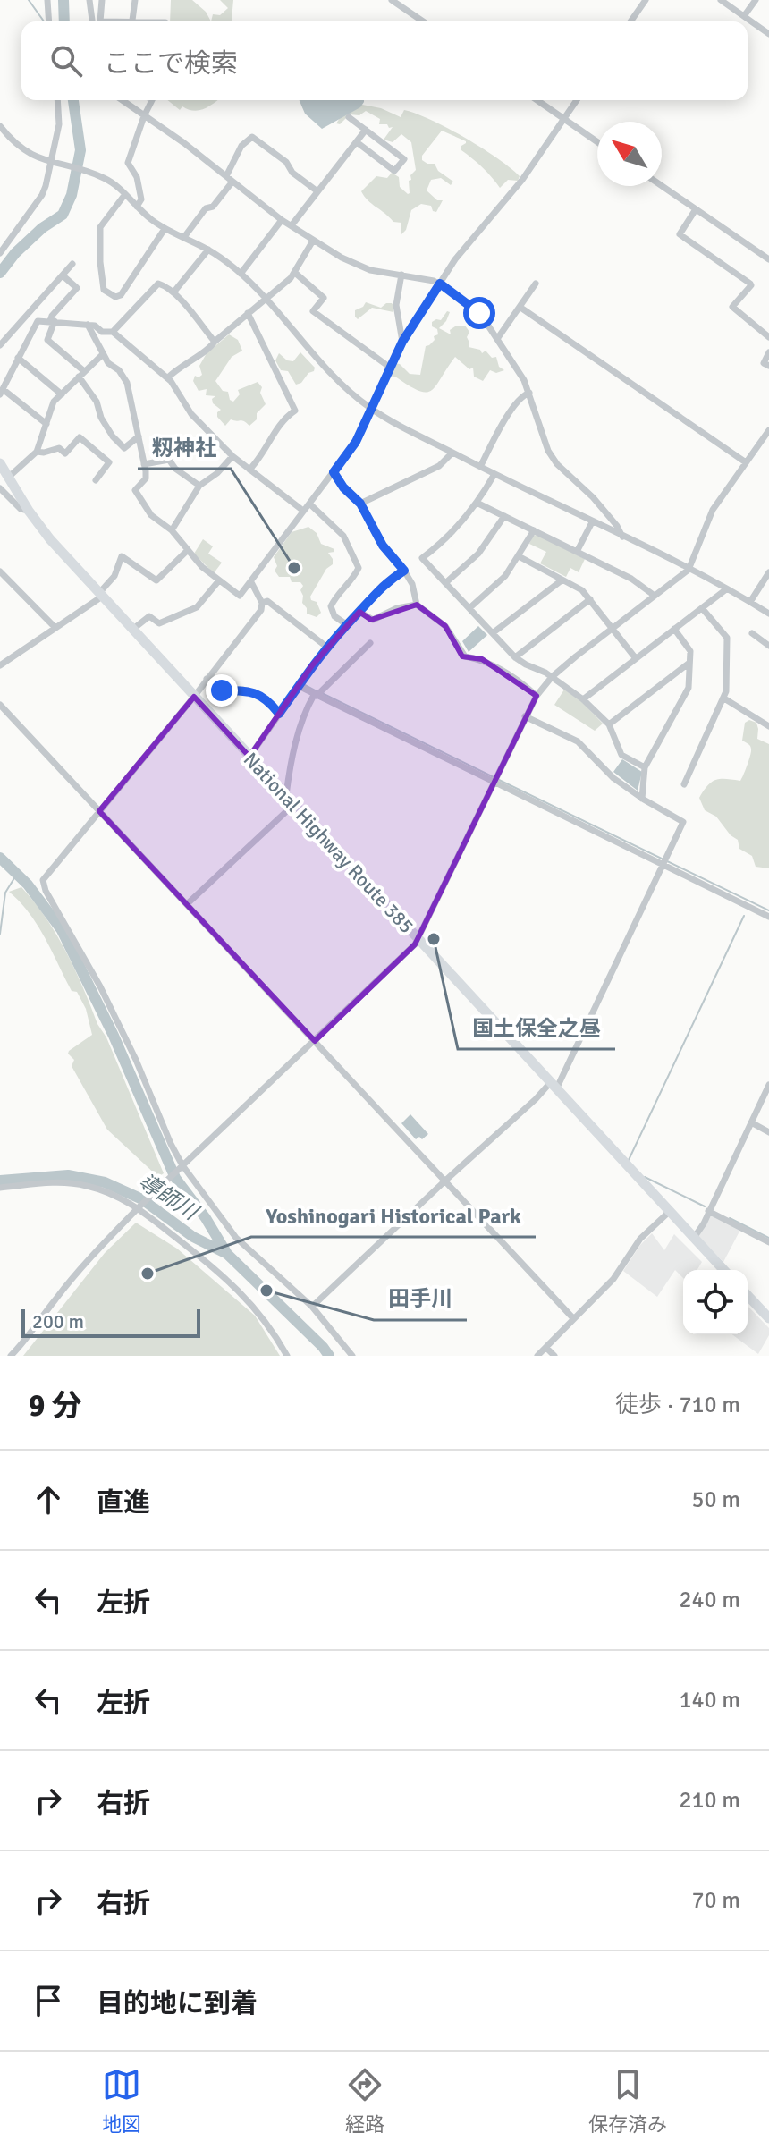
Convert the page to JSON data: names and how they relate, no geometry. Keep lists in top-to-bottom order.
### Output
{
  "streets": {
    "highway": ["National Highway Route 385"]
  },
  "water": ["導師川"],
  "places": [
    "籾神社",
    "国土保全之昼",
    "Yoshinogari Historical Park",
    "田手川"
  ],
  "scale_bar": "200 m",
  "north": "top left",
  "page": {
    "search": "ここで検索",
    "scale": "200 m",
    "heading": ["9 分", "徒歩 · 710 m"],
    "list": [
      ["直進", "50 m"],
      ["左折", "240 m"],
      ["左折", "140 m"],
      ["右折", "210 m"],
      ["右折", "70 m"],
      "目的地に到着"
    ],
    "nav": ["地図", "経路", "保存済み"]
  }
}
